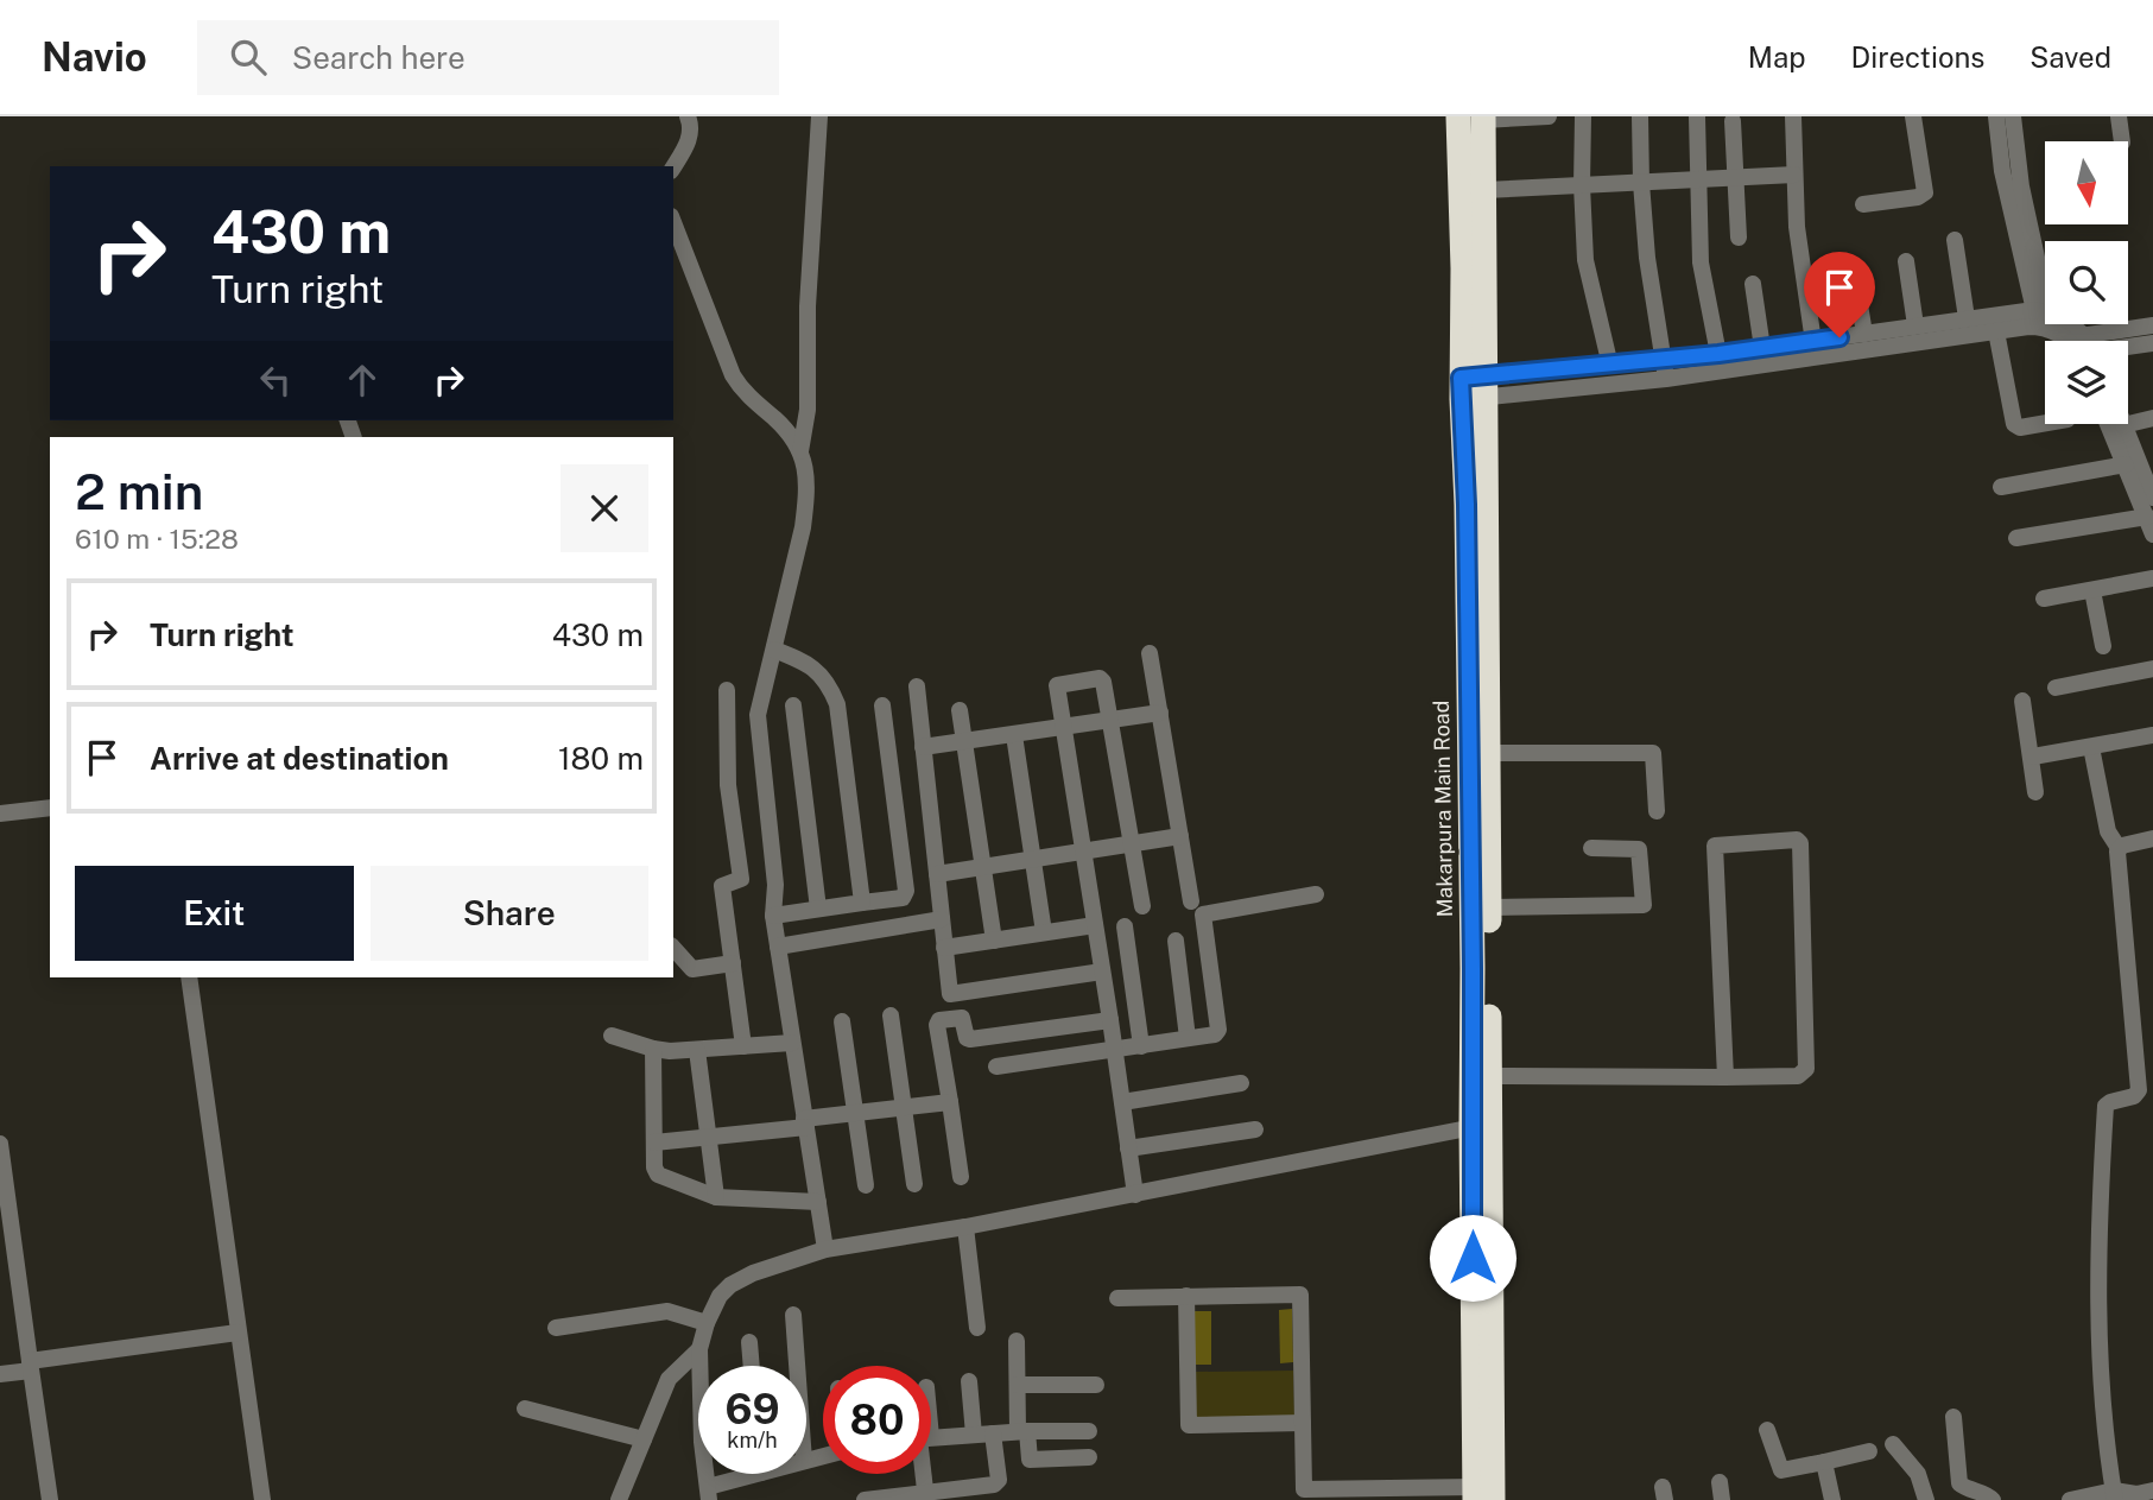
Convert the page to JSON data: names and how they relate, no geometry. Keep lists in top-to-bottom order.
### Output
{
  "streets": {
    "highway": ["Makarpura Main Road"]
  },
  "north": "bottom",
  "page": {
    "header": "Navio",
    "search": "Search here",
    "nav": ["Map", "Directions", "Saved"],
    "turn": ["430 m", "Turn right"],
    "heading": ["2 min", "610 m · 15:28"],
    "list": [
      {
        "name": "Turn right",
        "value": "430 m"
      },
      {
        "name": "Arrive at destination",
        "value": "180 m"
      }
    ],
    "buttons": ["Exit", "Share"],
    "speed": "69 km/h",
    "limit": "80"
  }
}
